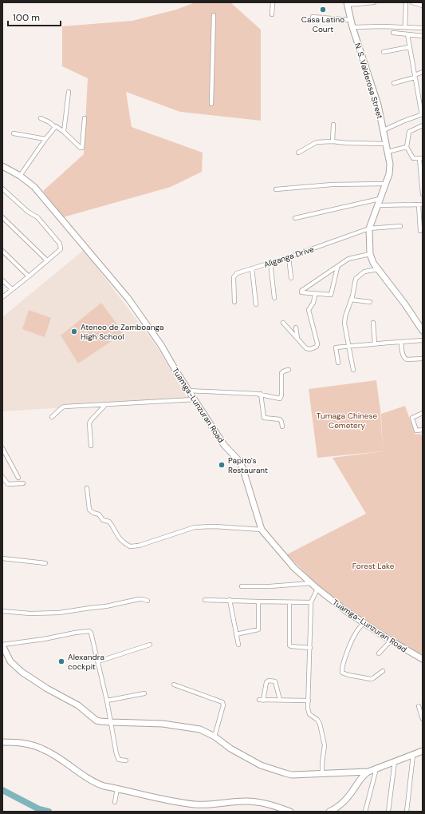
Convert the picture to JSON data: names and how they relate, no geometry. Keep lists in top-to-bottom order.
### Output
{
  "streets": {
    "street": ["N. S. Valderosa Street", "Aliganga Drive", "Tuamga-Lunzuran Road"]
  },
  "crossings": [
    ["N. S. Valderosa Street", "Aliganga Drive"]
  ],
  "parks": ["Tumaga Chinese Cemetery", "Forest Lake"],
  "places": [
    "Casa Latino Court",
    "Ateneo de Zamboanga High School",
    "Papito's Restaurant",
    "Alexandra cockpit"
  ],
  "scale_bar": "100 m"
}
